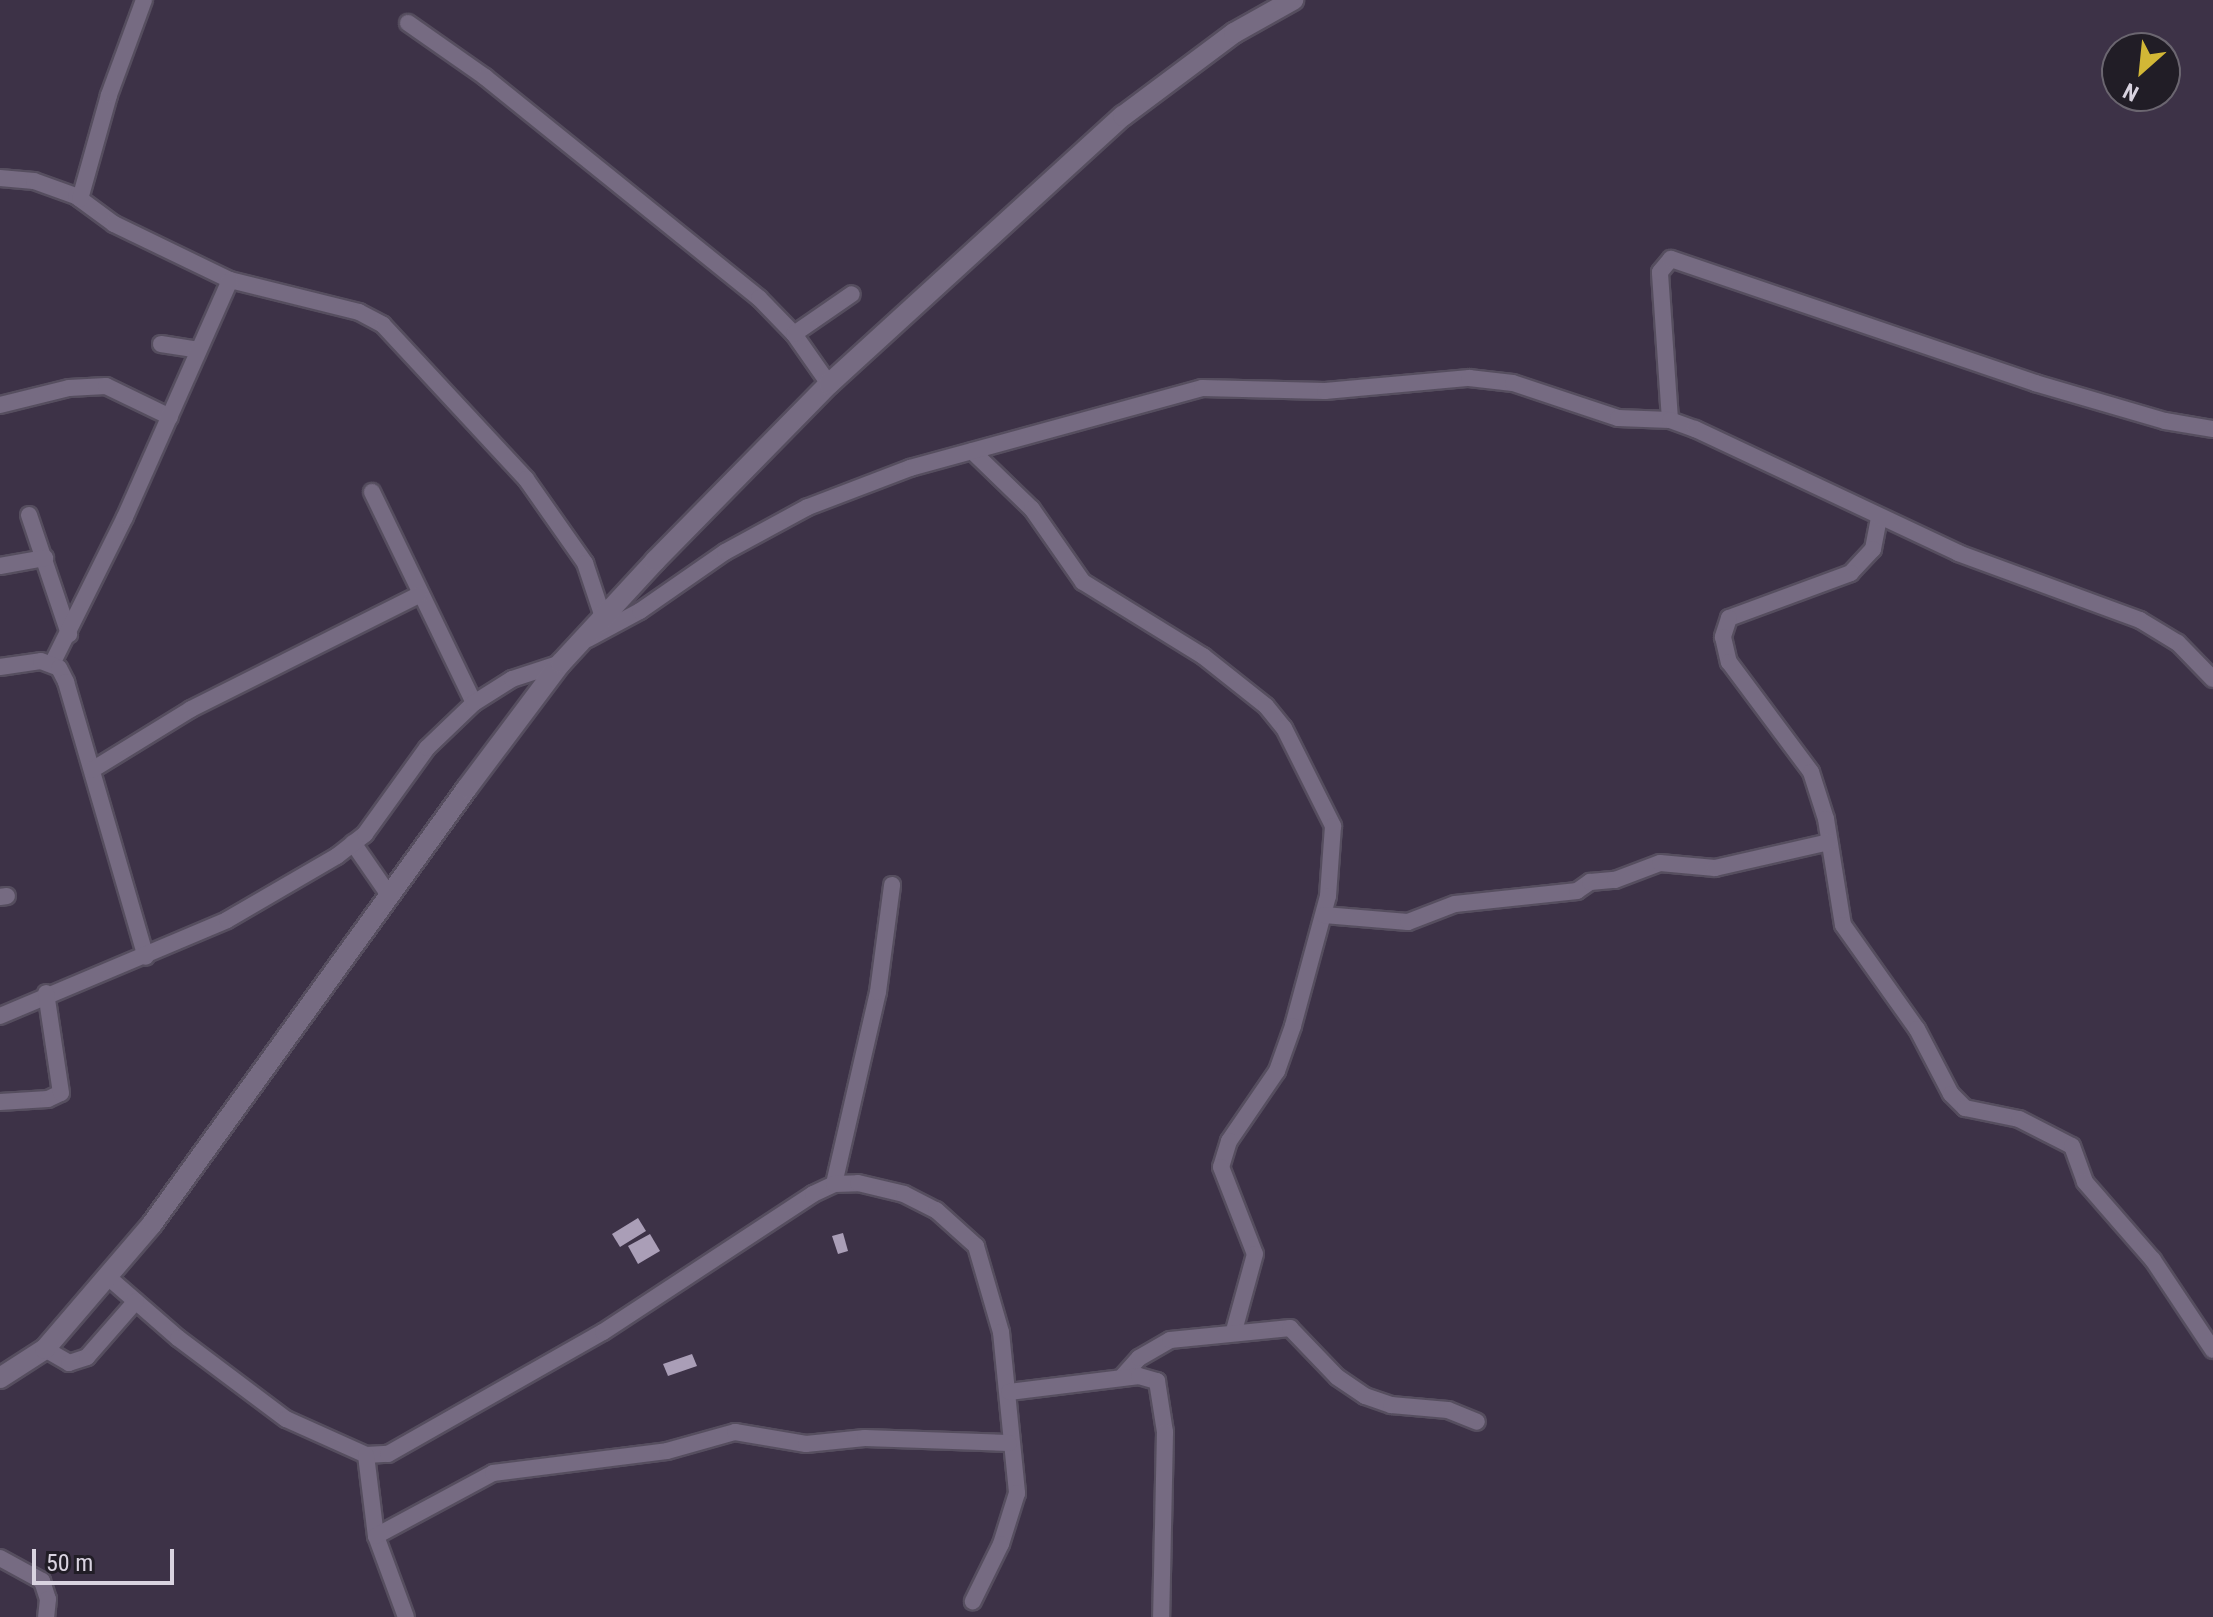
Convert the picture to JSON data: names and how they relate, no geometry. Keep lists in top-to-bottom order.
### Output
{
  "scale_bar": "50 m",
  "north": "bottom left"
}
